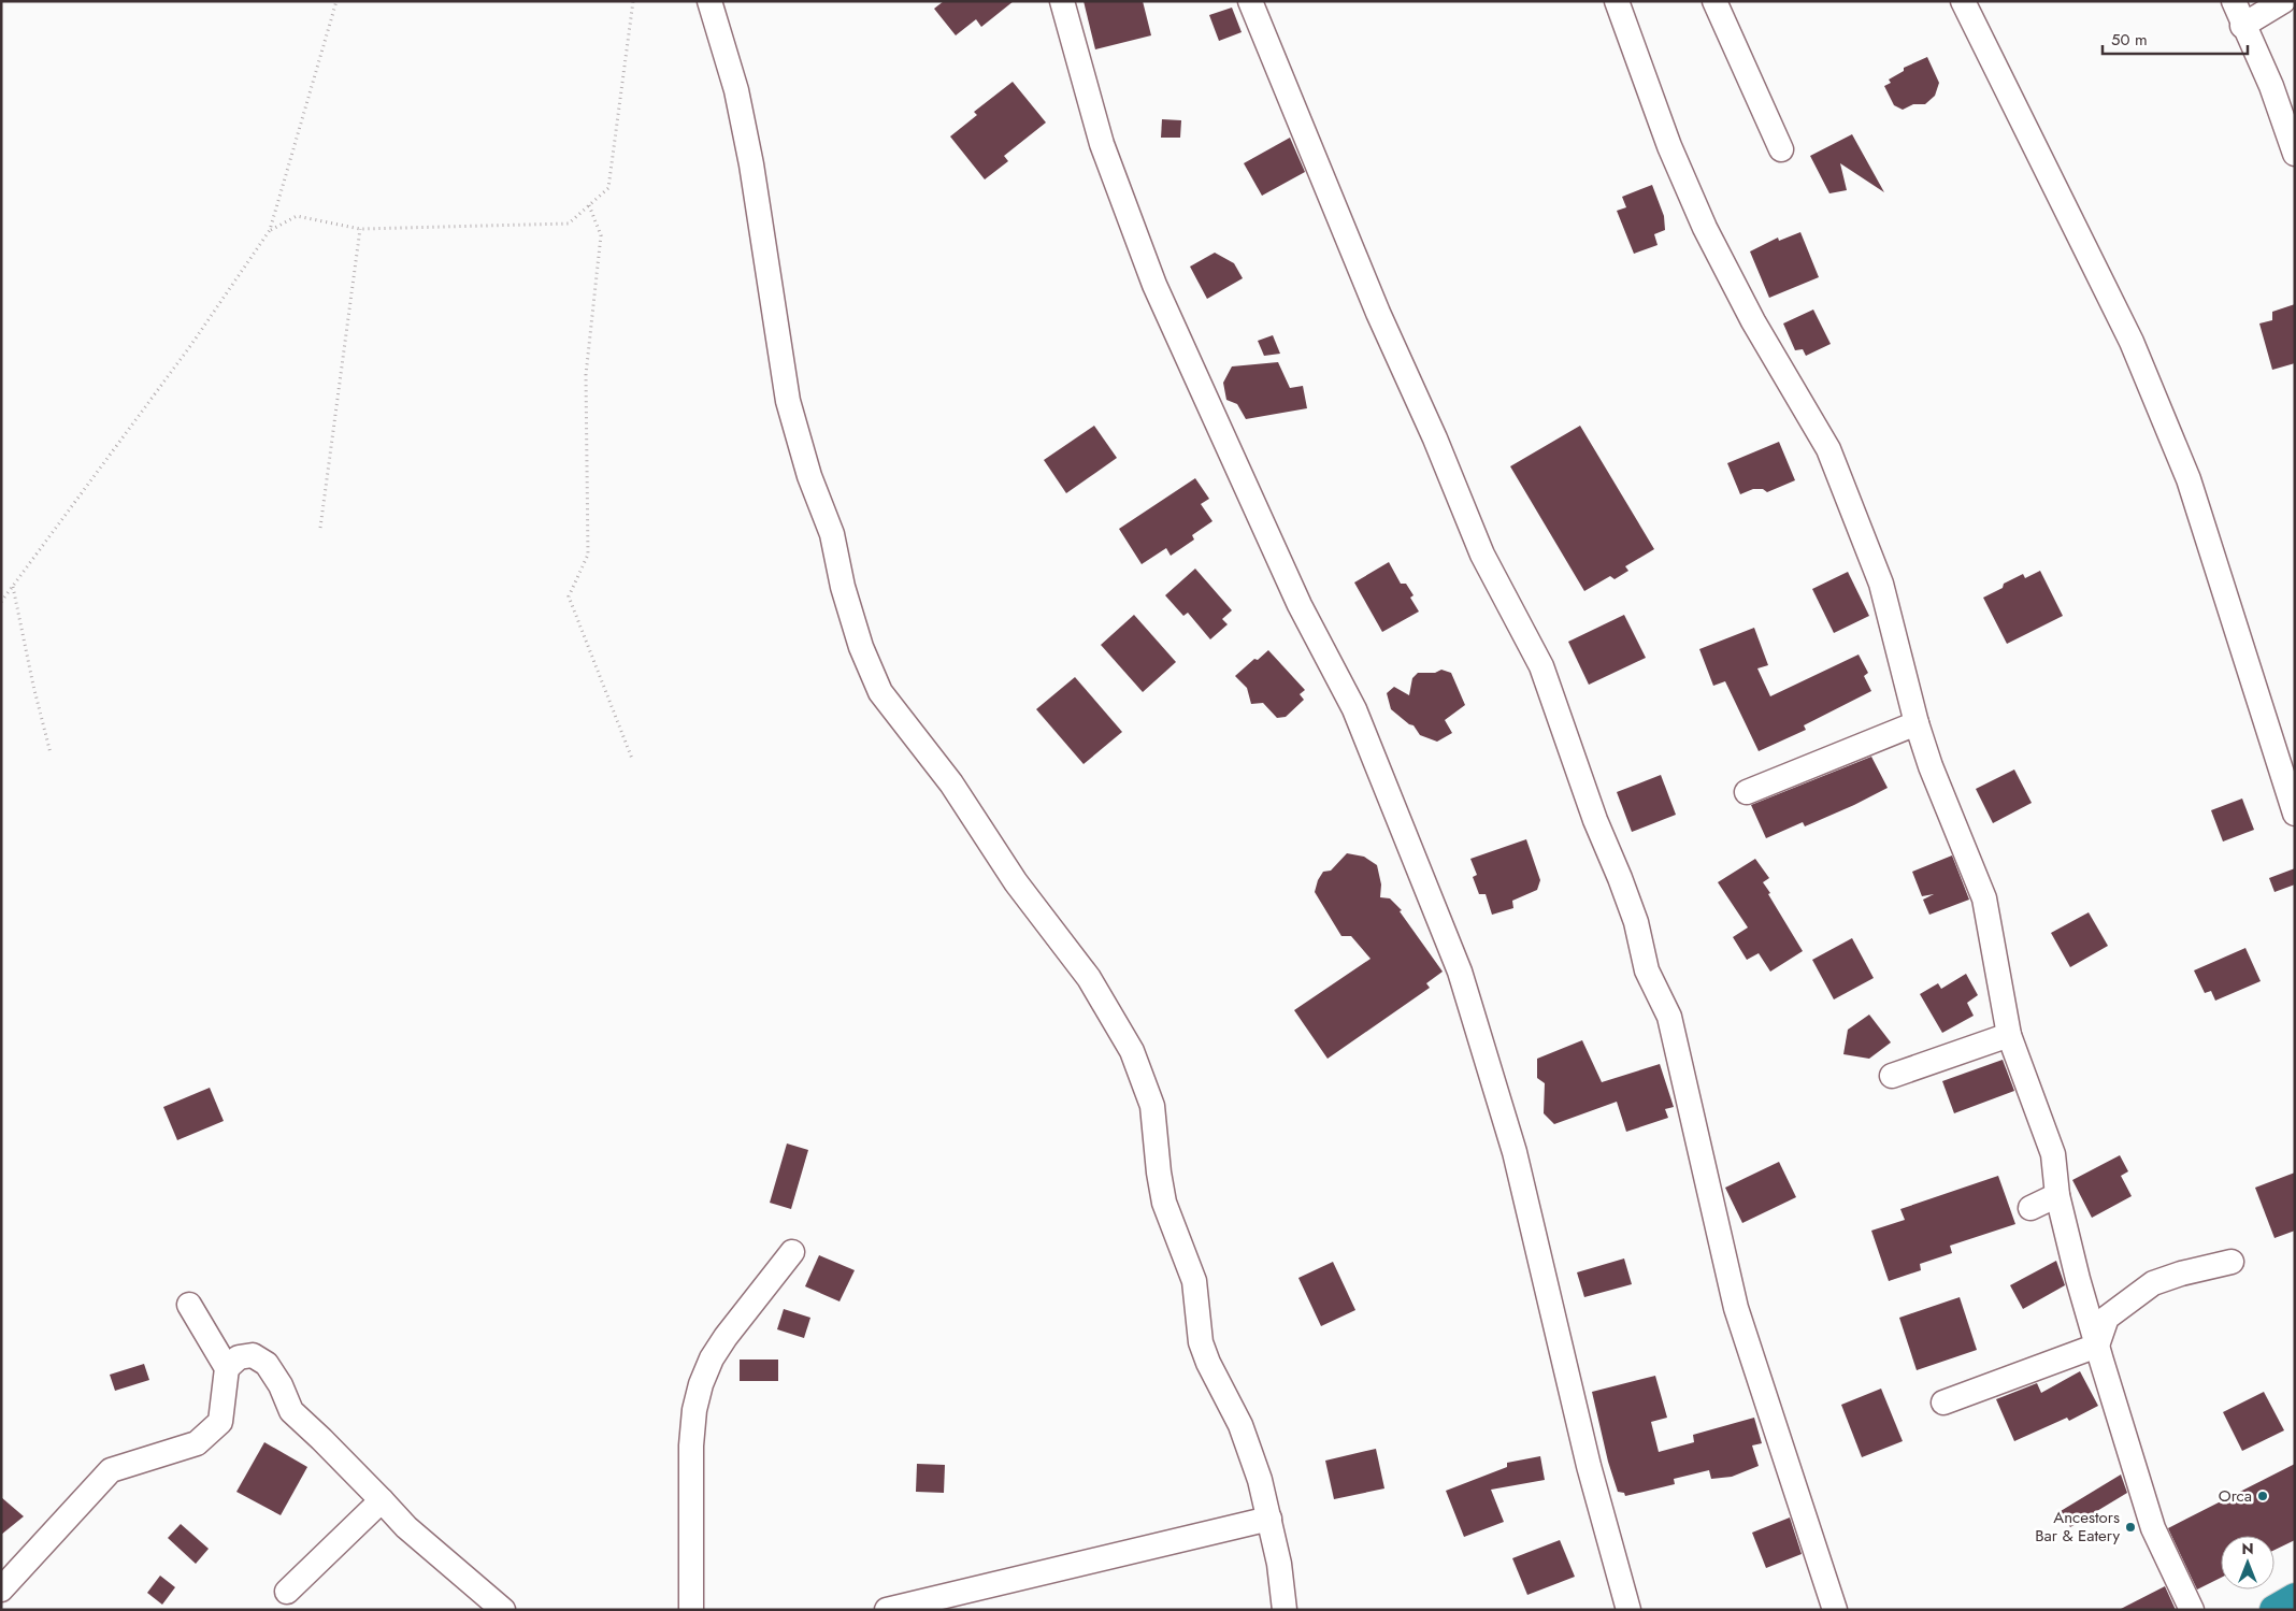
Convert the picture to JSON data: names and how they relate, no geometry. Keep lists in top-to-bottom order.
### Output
{
  "places": ["Orca", "Ancestors Bar & Eatery"],
  "scale_bar": "50 m",
  "north": "top"
}
